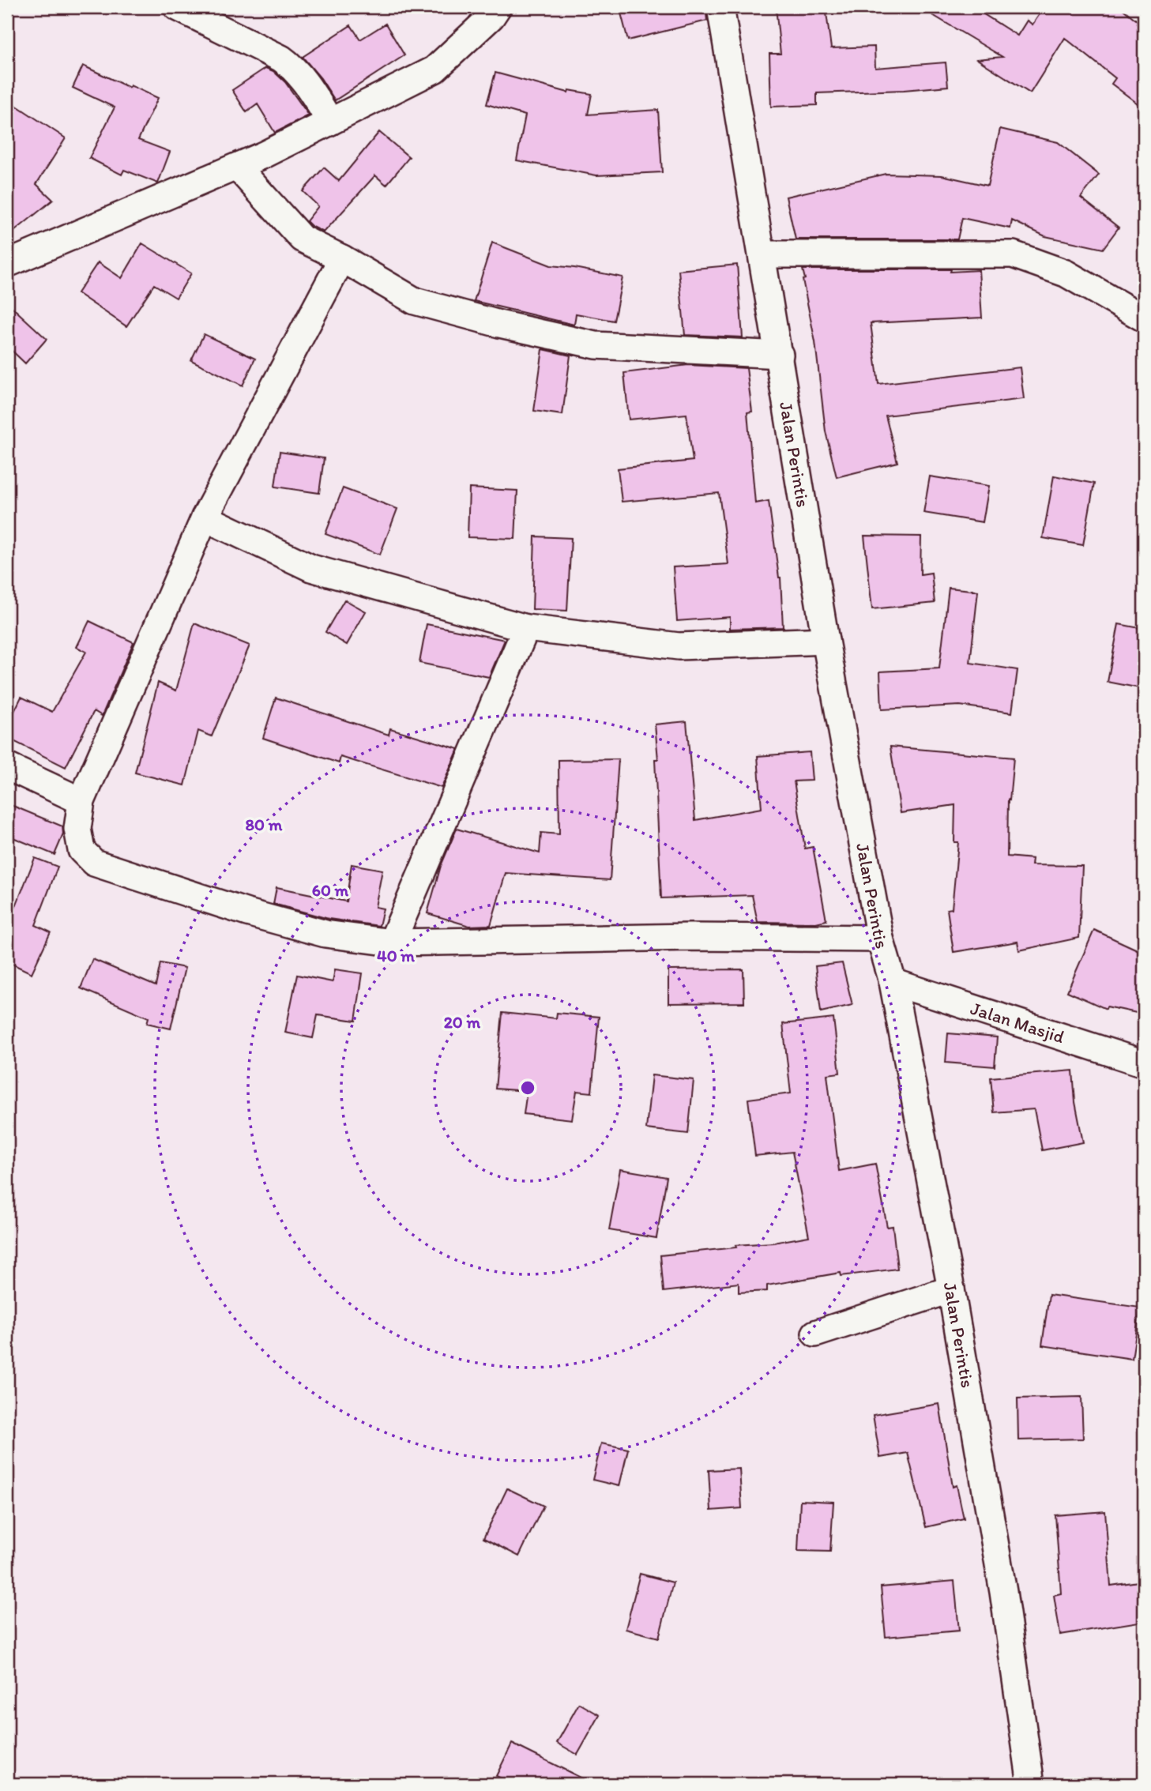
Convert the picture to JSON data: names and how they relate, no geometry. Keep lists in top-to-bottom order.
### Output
{
  "streets": {
    "street": ["Jalan Perintis", "Jalan Masjid"]
  },
  "crossings": [
    ["Jalan Perintis", "Jalan Masjid"]
  ],
  "rings": [
    "80 m",
    "60 m",
    "40 m",
    "20 m"
  ]
}
